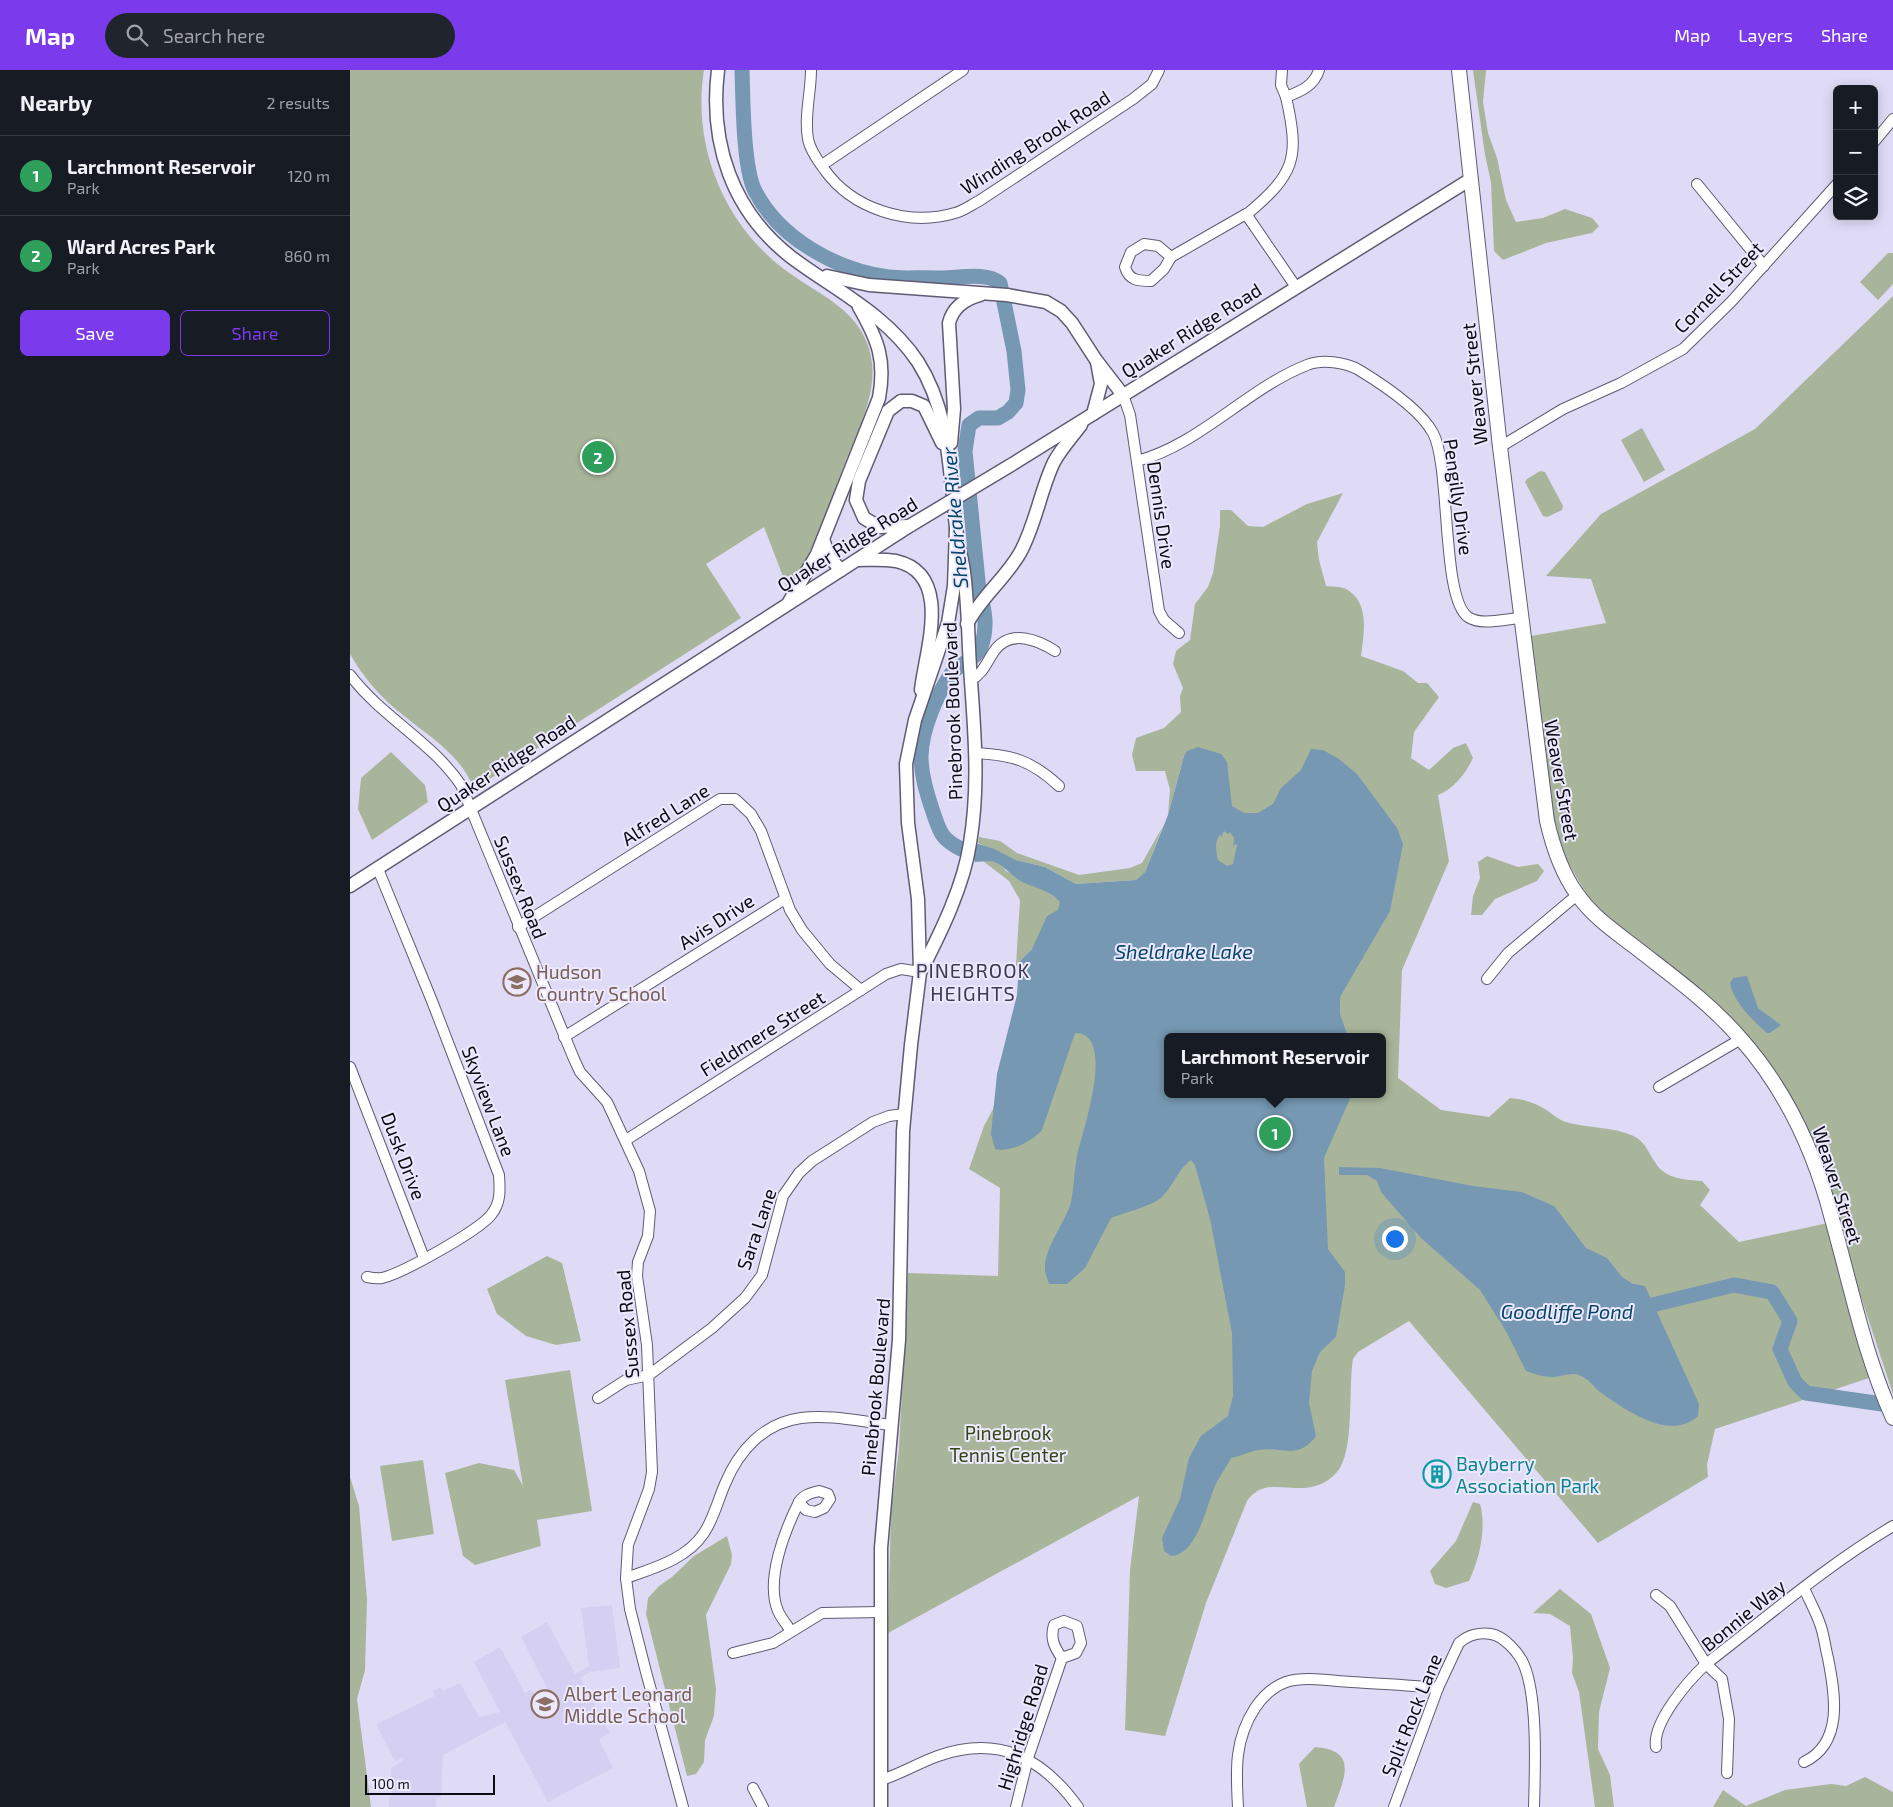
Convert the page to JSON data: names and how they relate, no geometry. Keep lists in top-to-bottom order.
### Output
{
  "streets": {
    "main road": ["Weaver Street"],
    "street": [
      "Winding Brook Road",
      "Cornell Street",
      "Quaker Ridge Road",
      "Pengilly Drive",
      "Dennis Drive",
      "Pinebrook Boulevard",
      "Alfred Lane",
      "Sussex Road",
      "Avis Drive",
      "Fieldmere Street",
      "Skyview Lane",
      "Dusk Drive",
      "Sara Lane",
      "Bonnie Way",
      "Split Rock Lane",
      "Highridge Road"
    ]
  },
  "crossings": [
    ["Cornell Street", "Weaver Street"],
    ["Quaker Ridge Road", "Weaver Street"],
    ["Quaker Ridge Road", "Dennis Drive"],
    ["Quaker Ridge Road", "Sussex Road"],
    ["Quaker Ridge Road", "Skyview Lane"],
    ["Weaver Street", "Pengilly Drive"],
    ["Pengilly Drive", "Dennis Drive"],
    ["Pinebrook Boulevard", "Fieldmere Street"],
    ["Pinebrook Boulevard", "Sara Lane"],
    ["Alfred Lane", "Sussex Road"],
    ["Alfred Lane", "Avis Drive"],
    ["Alfred Lane", "Fieldmere Street"],
    ["Sussex Road", "Avis Drive"],
    ["Sussex Road", "Fieldmere Street"],
    ["Sussex Road", "Sara Lane"],
    ["Skyview Lane", "Dusk Drive"]
  ],
  "districts": ["PINEBROOK HEIGHTS"],
  "water": ["Sheldrake River", "Sheldrake Lake", "Goodliffe Pond"],
  "parks": ["Pinebrook Tennis Center"],
  "places": {
    "school or university": ["Hudson Country School", "Albert Leonard Middle School"],
    "building": ["Bayberry Association Park"]
  },
  "scale_bar": "100 m",
  "page": {
    "header": "Map",
    "search": "Search here",
    "nav": ["Map", "Layers", "Share"],
    "heading": ["Nearby", "2 results"],
    "map_buttons": ["+", "−"],
    "list": [
      {
        "mark": "1",
        "name": "Larchmont Reservoir",
        "note": "Park",
        "value": "120 m"
      },
      {
        "mark": "2",
        "name": "Ward Acres Park",
        "note": "Park",
        "value": "860 m"
      }
    ],
    "buttons": ["Save", "Share"],
    "pins": ["2", "1"],
    "popup": ["Larchmont Reservoir", "Park"],
    "scale": "100 m"
  }
}
